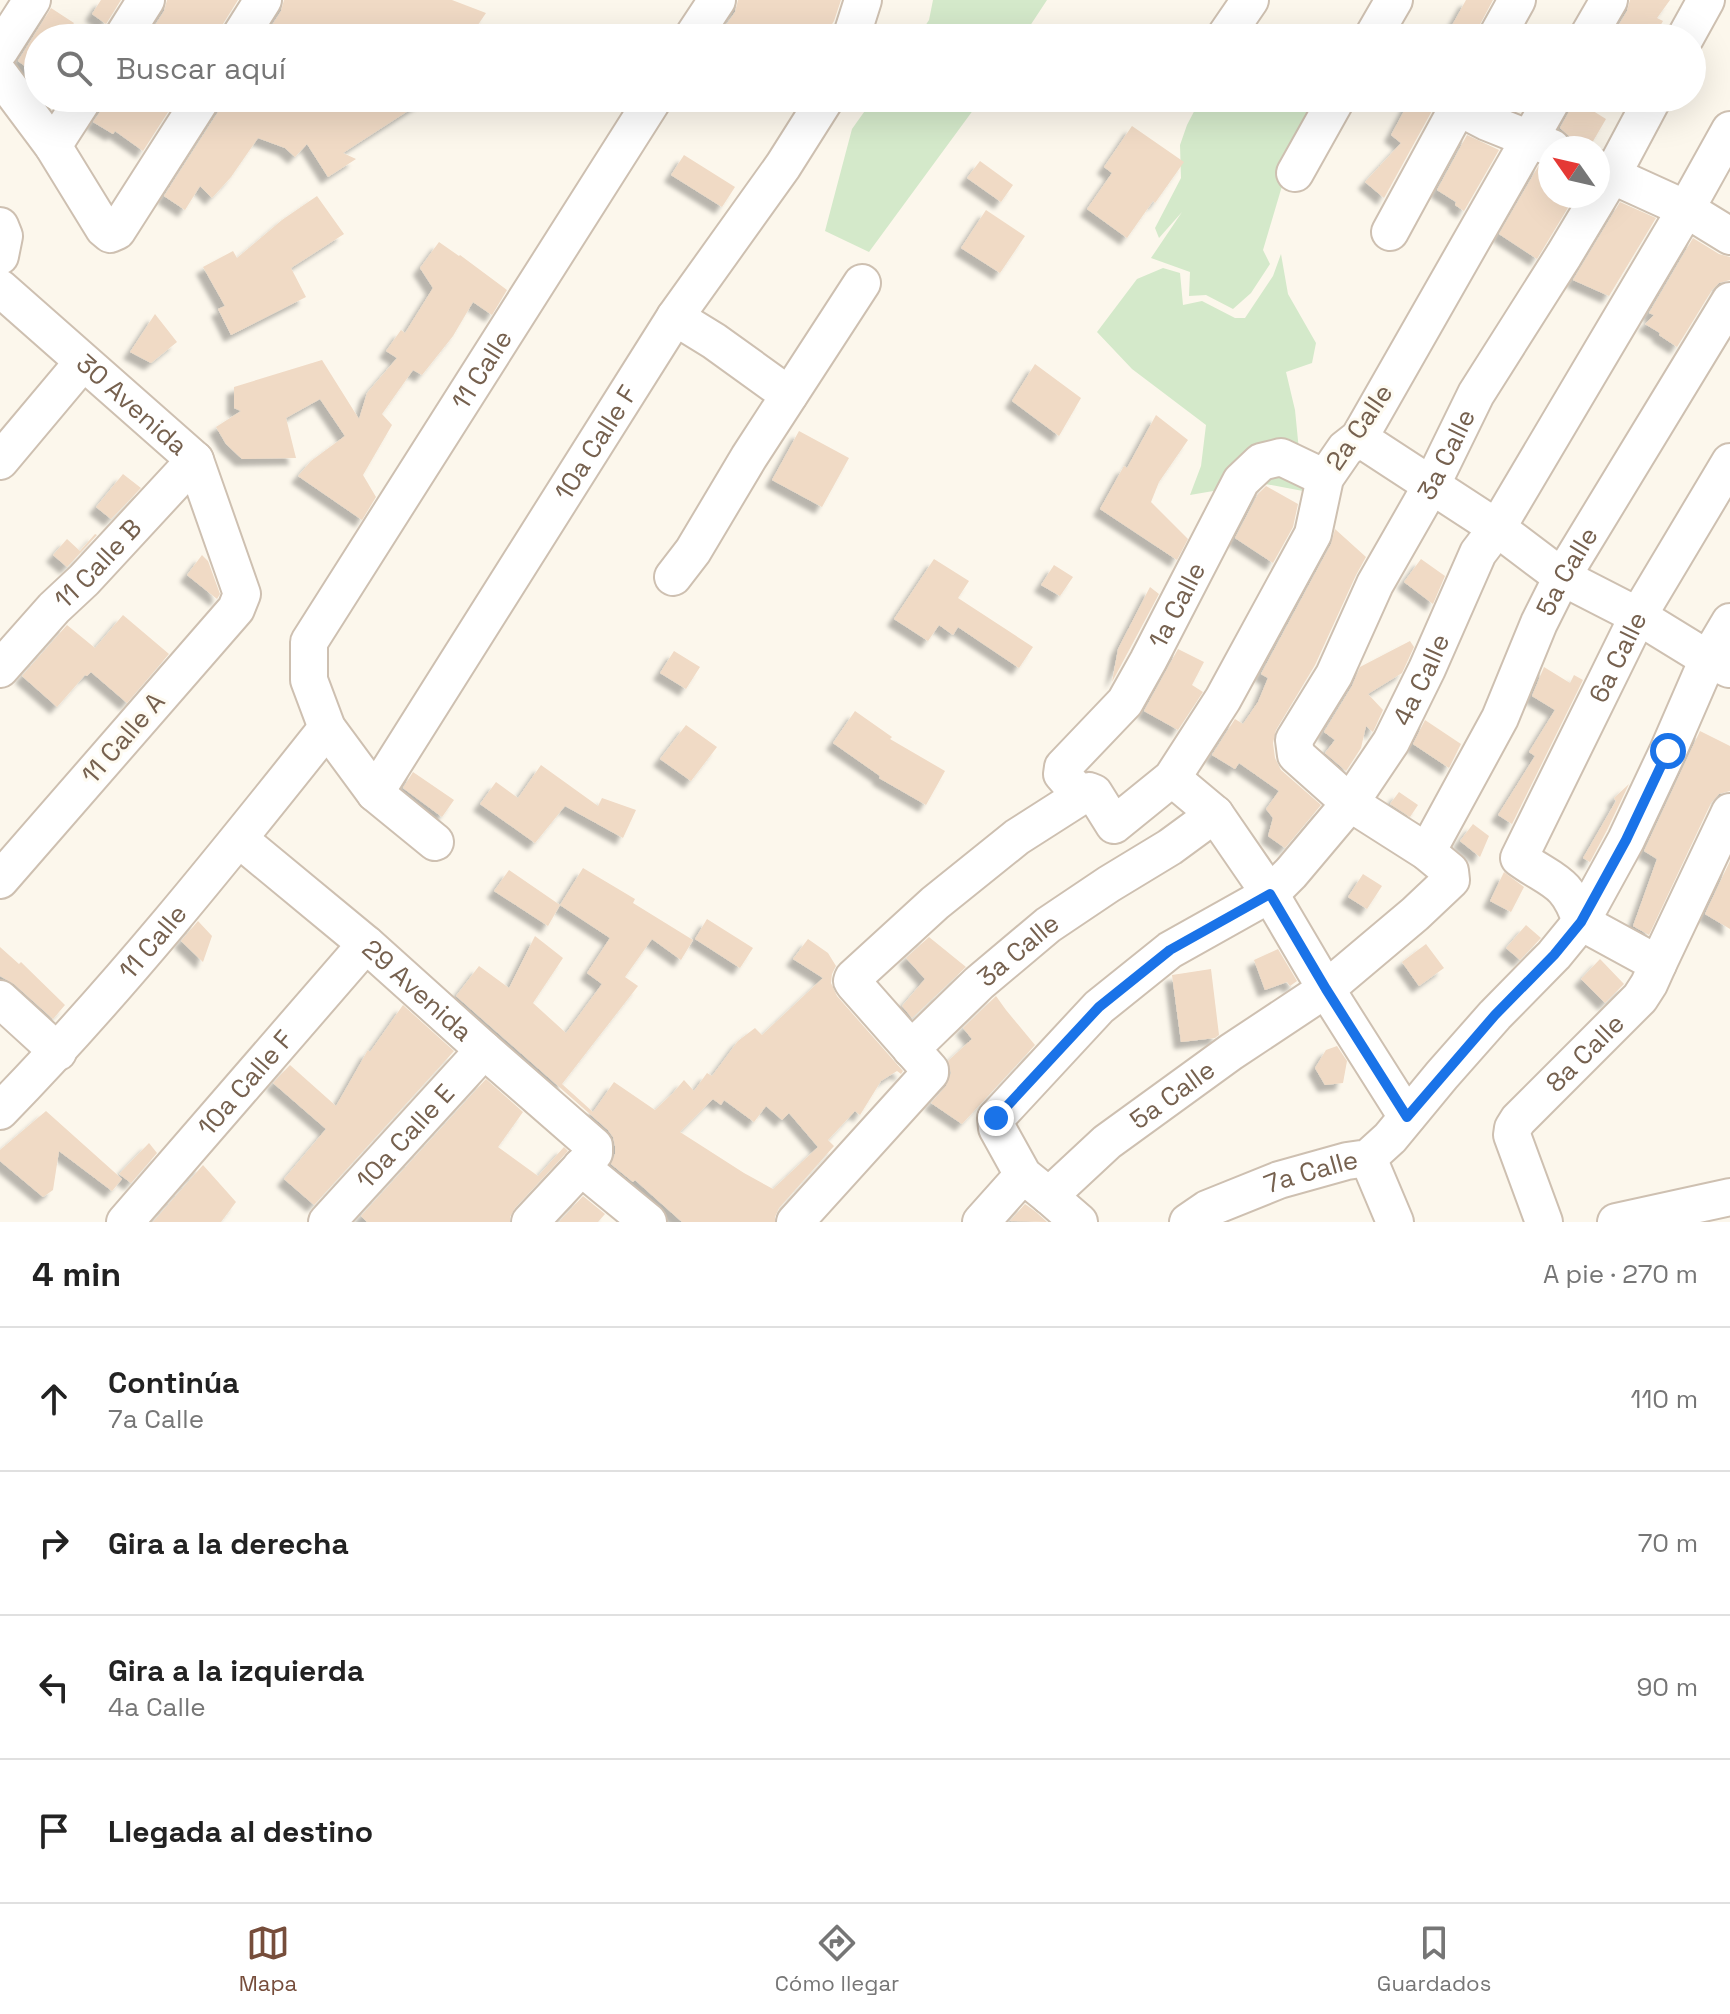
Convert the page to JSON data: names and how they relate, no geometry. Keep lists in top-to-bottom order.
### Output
{
  "streets": {
    "street": [
      "11 Calle",
      "30 Avenida",
      "2a Calle",
      "10a Calle F",
      "3a Calle",
      "11 Calle B",
      "5a Calle",
      "1a Calle",
      "6a Calle",
      "4a Calle",
      "11 Calle A",
      "29 Avenida",
      "8a Calle",
      "10a Calle E",
      "7a Calle"
    ]
  },
  "crossings": [
    ["11 Calle", "29 Avenida"],
    ["30 Avenida", "11 Calle B"],
    ["30 Avenida", "11 Calle A"],
    ["2a Calle", "1a Calle"],
    ["10a Calle F", "29 Avenida"],
    ["3a Calle", "5a Calle"],
    ["3a Calle", "4a Calle"],
    ["5a Calle", "4a Calle"],
    ["6a Calle", "7a Calle"],
    ["29 Avenida", "10a Calle E"]
  ],
  "north": "top left",
  "page": {
    "search": "Buscar aquí",
    "heading": ["4 min", "A pie · 270 m"],
    "list": [
      ["Continúa", "7a Calle", "110 m"],
      ["Gira a la derecha", "70 m"],
      ["Gira a la izquierda", "4a Calle", "90 m"],
      "Llegada al destino"
    ],
    "nav": ["Mapa", "Cómo llegar", "Guardados"]
  }
}
